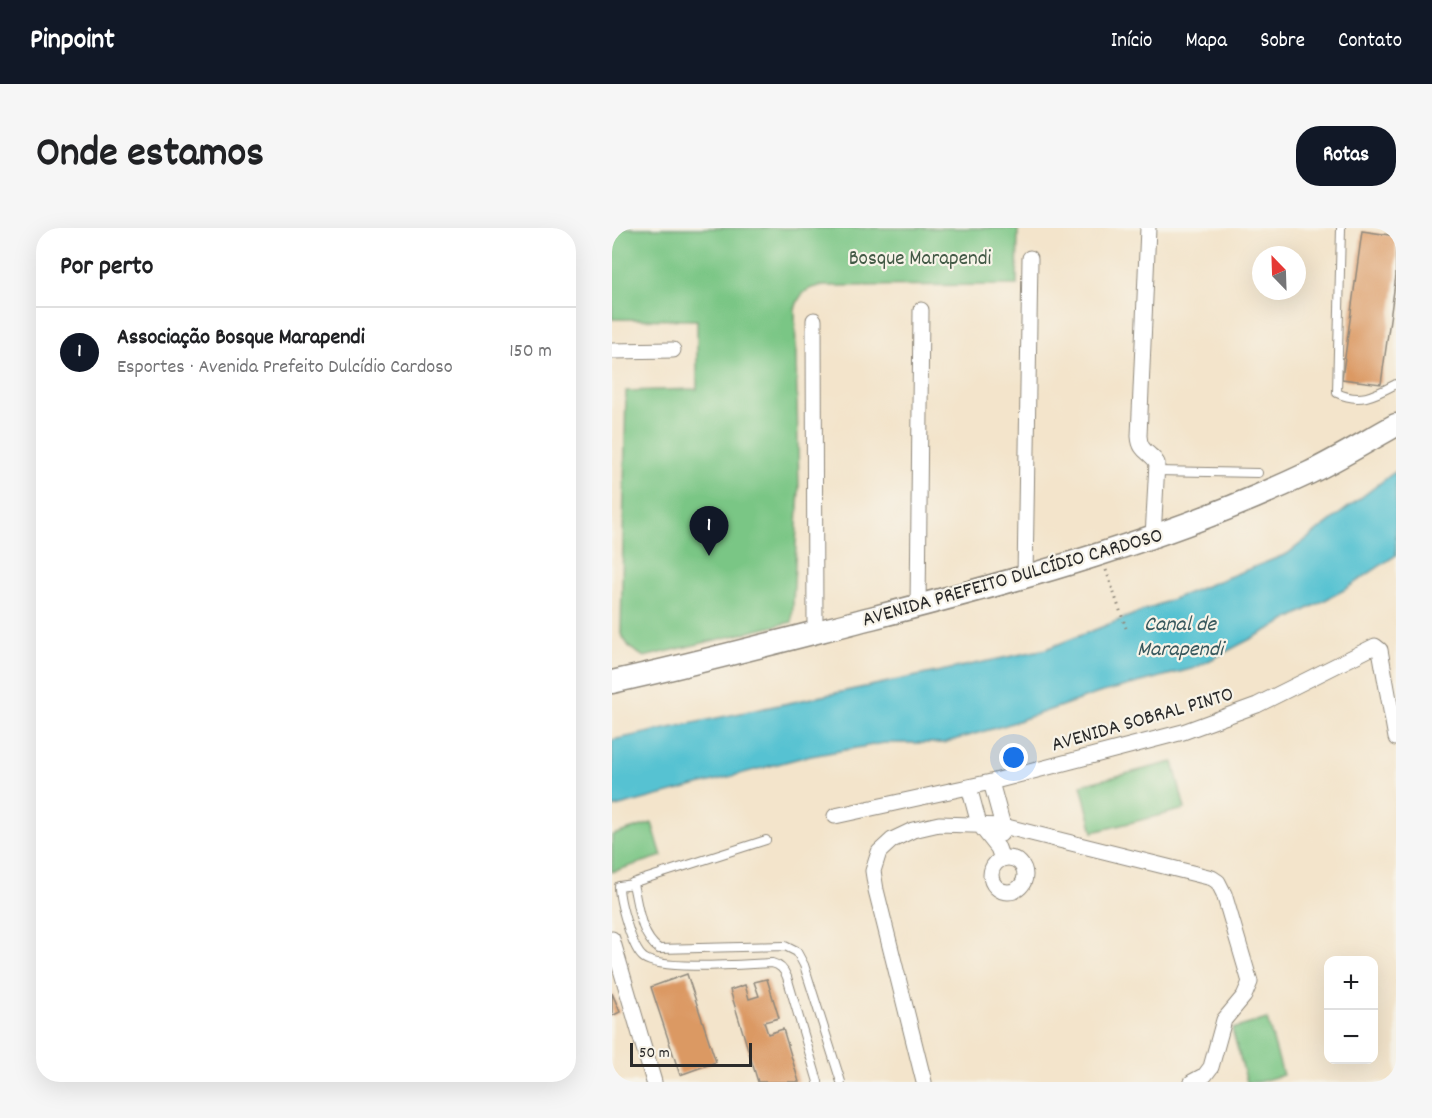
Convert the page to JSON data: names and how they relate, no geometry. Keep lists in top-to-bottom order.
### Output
{
  "streets": {
    "street": ["AVENIDA PREFEITO DULCÍDIO CARDOSO", "AVENIDA SOBRAL PINTO"]
  },
  "water": ["Canal de Marapendi"],
  "parks": ["Bosque Marapendi"],
  "scale_bar": "50 m",
  "north": "top left",
  "page": {
    "header": "Pinpoint",
    "nav": [
      "Início",
      "Mapa",
      "Sobre",
      "Contato"
    ],
    "title": "Onde estamos",
    "buttons": "Rotas",
    "heading": "Por perto",
    "list": [
      {
        "mark": "1",
        "name": "Associação Bosque Marapendi",
        "note": "Esportes · Avenida Prefeito Dulcídio Cardoso",
        "value": "150 m"
      }
    ],
    "pins": "1",
    "map_buttons": ["+", "−"],
    "scale": "50 m"
  }
}
